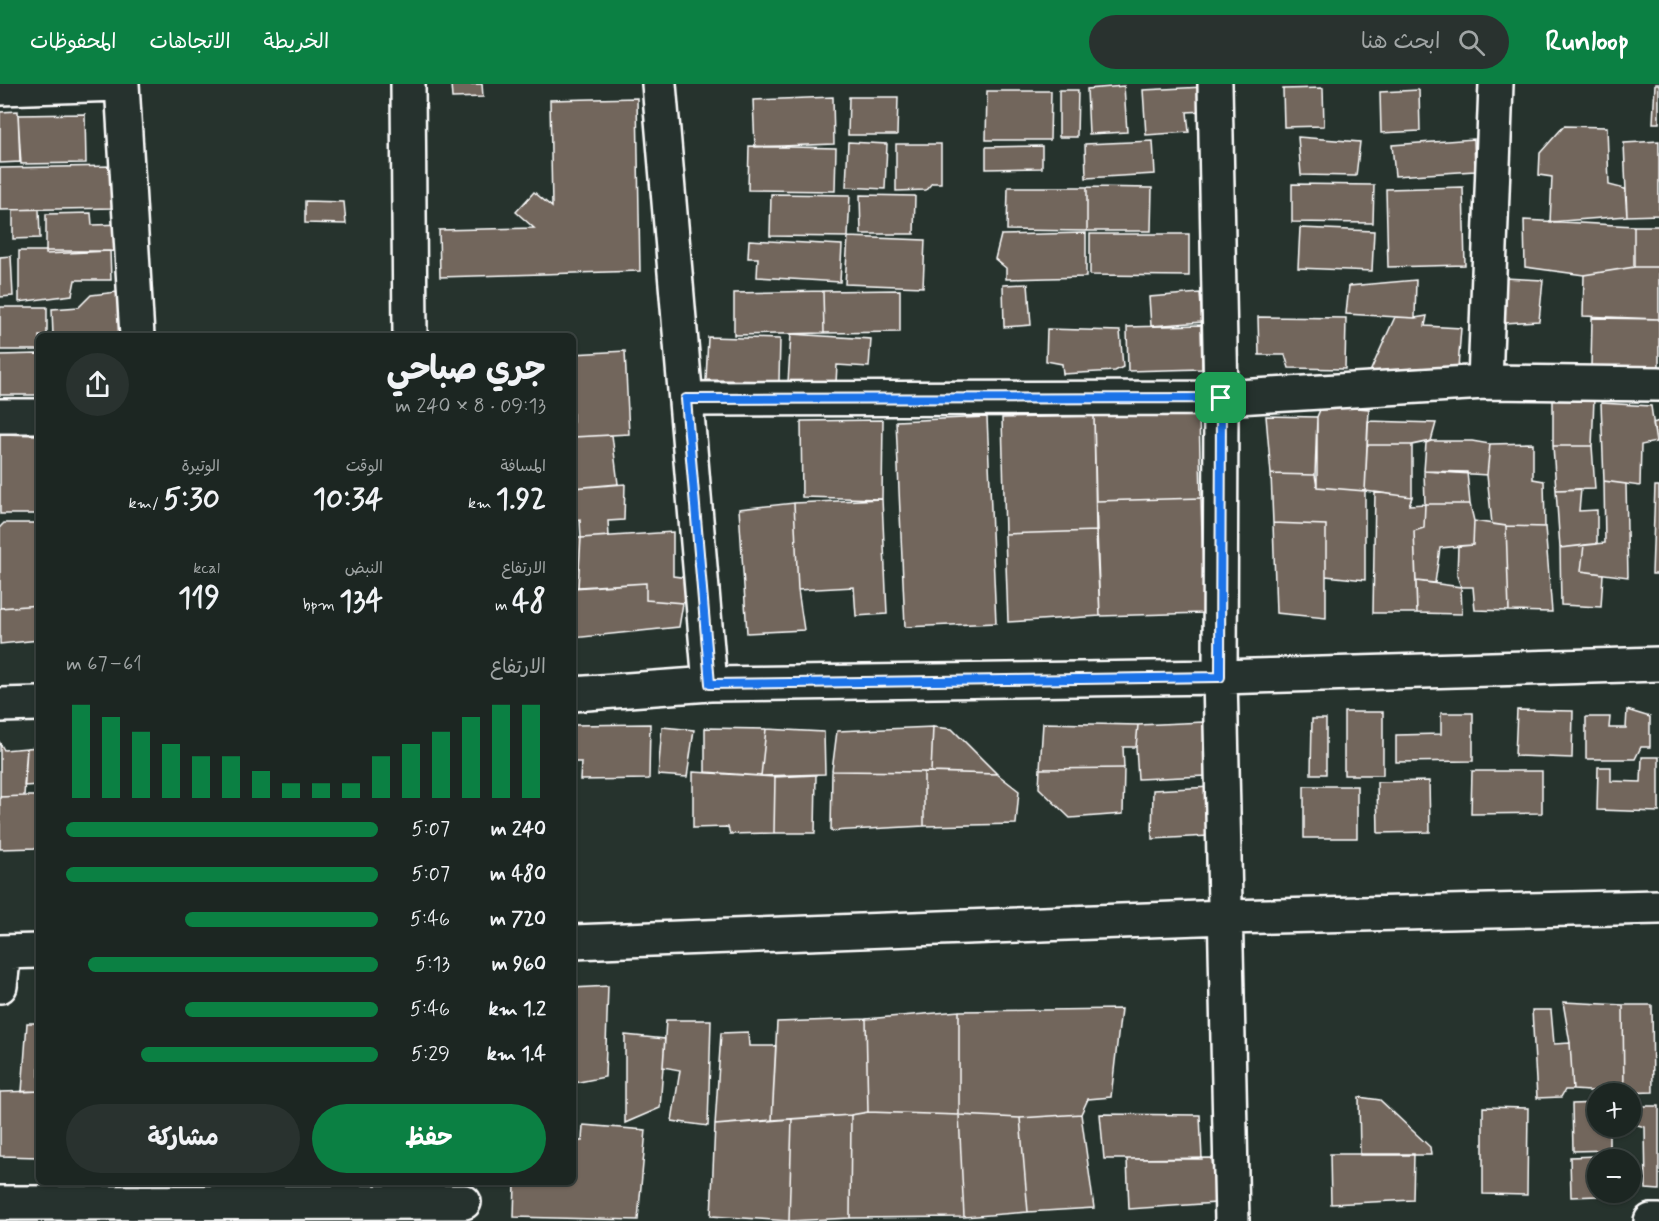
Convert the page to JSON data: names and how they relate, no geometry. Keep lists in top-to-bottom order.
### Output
{
  "page": {
    "header": "Runloop",
    "search": "ابحث هنا",
    "nav": ["الخريطة", "الاتجاهات", "المحفوظات"],
    "heading": ["جري صباحي", "09:13 · 8 × 240 m"],
    "stats": [
      ["المسافة", "1.92 km"],
      ["الوقت", "10:34"],
      ["الوتيرة", "5:30 /km"],
      ["الارتفاع", "48 m"],
      ["النبض", "134 bpm"],
      ["kcal", "119"]
    ],
    "chart": ["الارتفاع", "61–67 m"],
    "list": [
      {
        "name": "240 m",
        "note": "5:07"
      },
      {
        "name": "480 m",
        "note": "5:07"
      },
      {
        "name": "720 m",
        "note": "5:46"
      },
      {
        "name": "960 m",
        "note": "5:13"
      },
      {
        "name": "1.2 km",
        "note": "5:46"
      },
      {
        "name": "1.4 km",
        "note": "5:29"
      }
    ],
    "map_buttons": ["+", "−"],
    "buttons": ["حفظ", "مشاركة"]
  }
}
